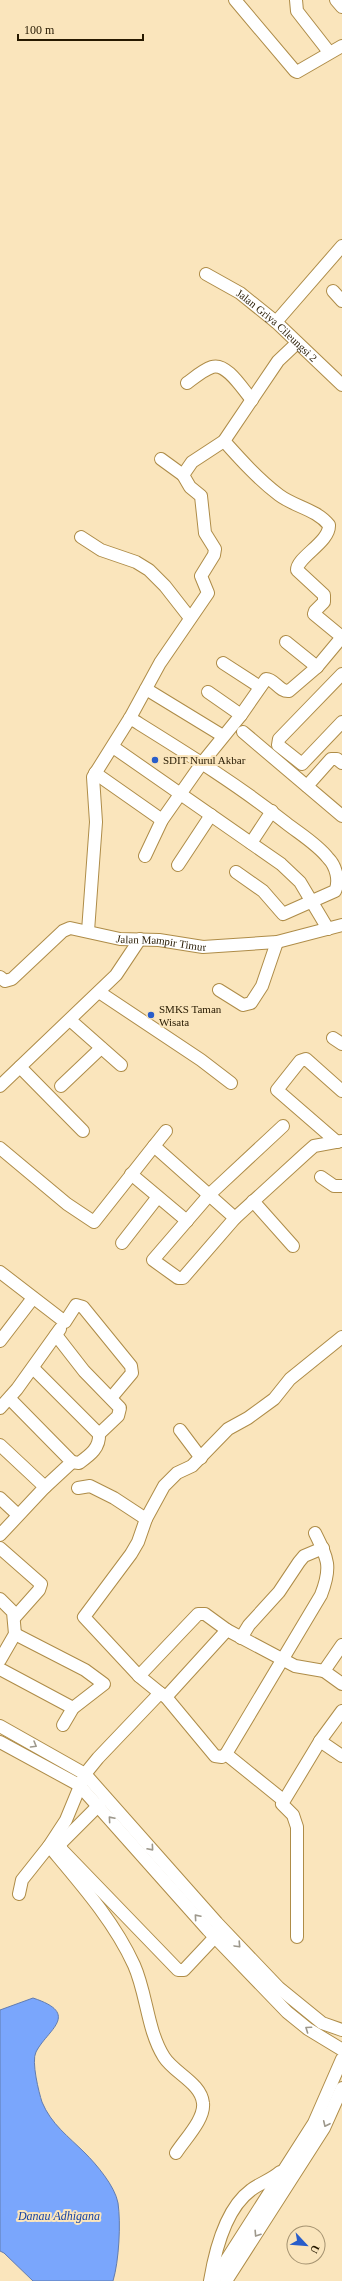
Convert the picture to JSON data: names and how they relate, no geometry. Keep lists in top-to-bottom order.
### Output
{
  "streets": {
    "street": ["Jalan Griya Cileungsi 2", "Jalan Mampir Timur"]
  },
  "water": ["Danau Adhigana"],
  "places": ["SDIT Nurul Akbar", "SMKS Taman Wisata"],
  "scale_bar": "100 m",
  "north": "bottom right"
}
